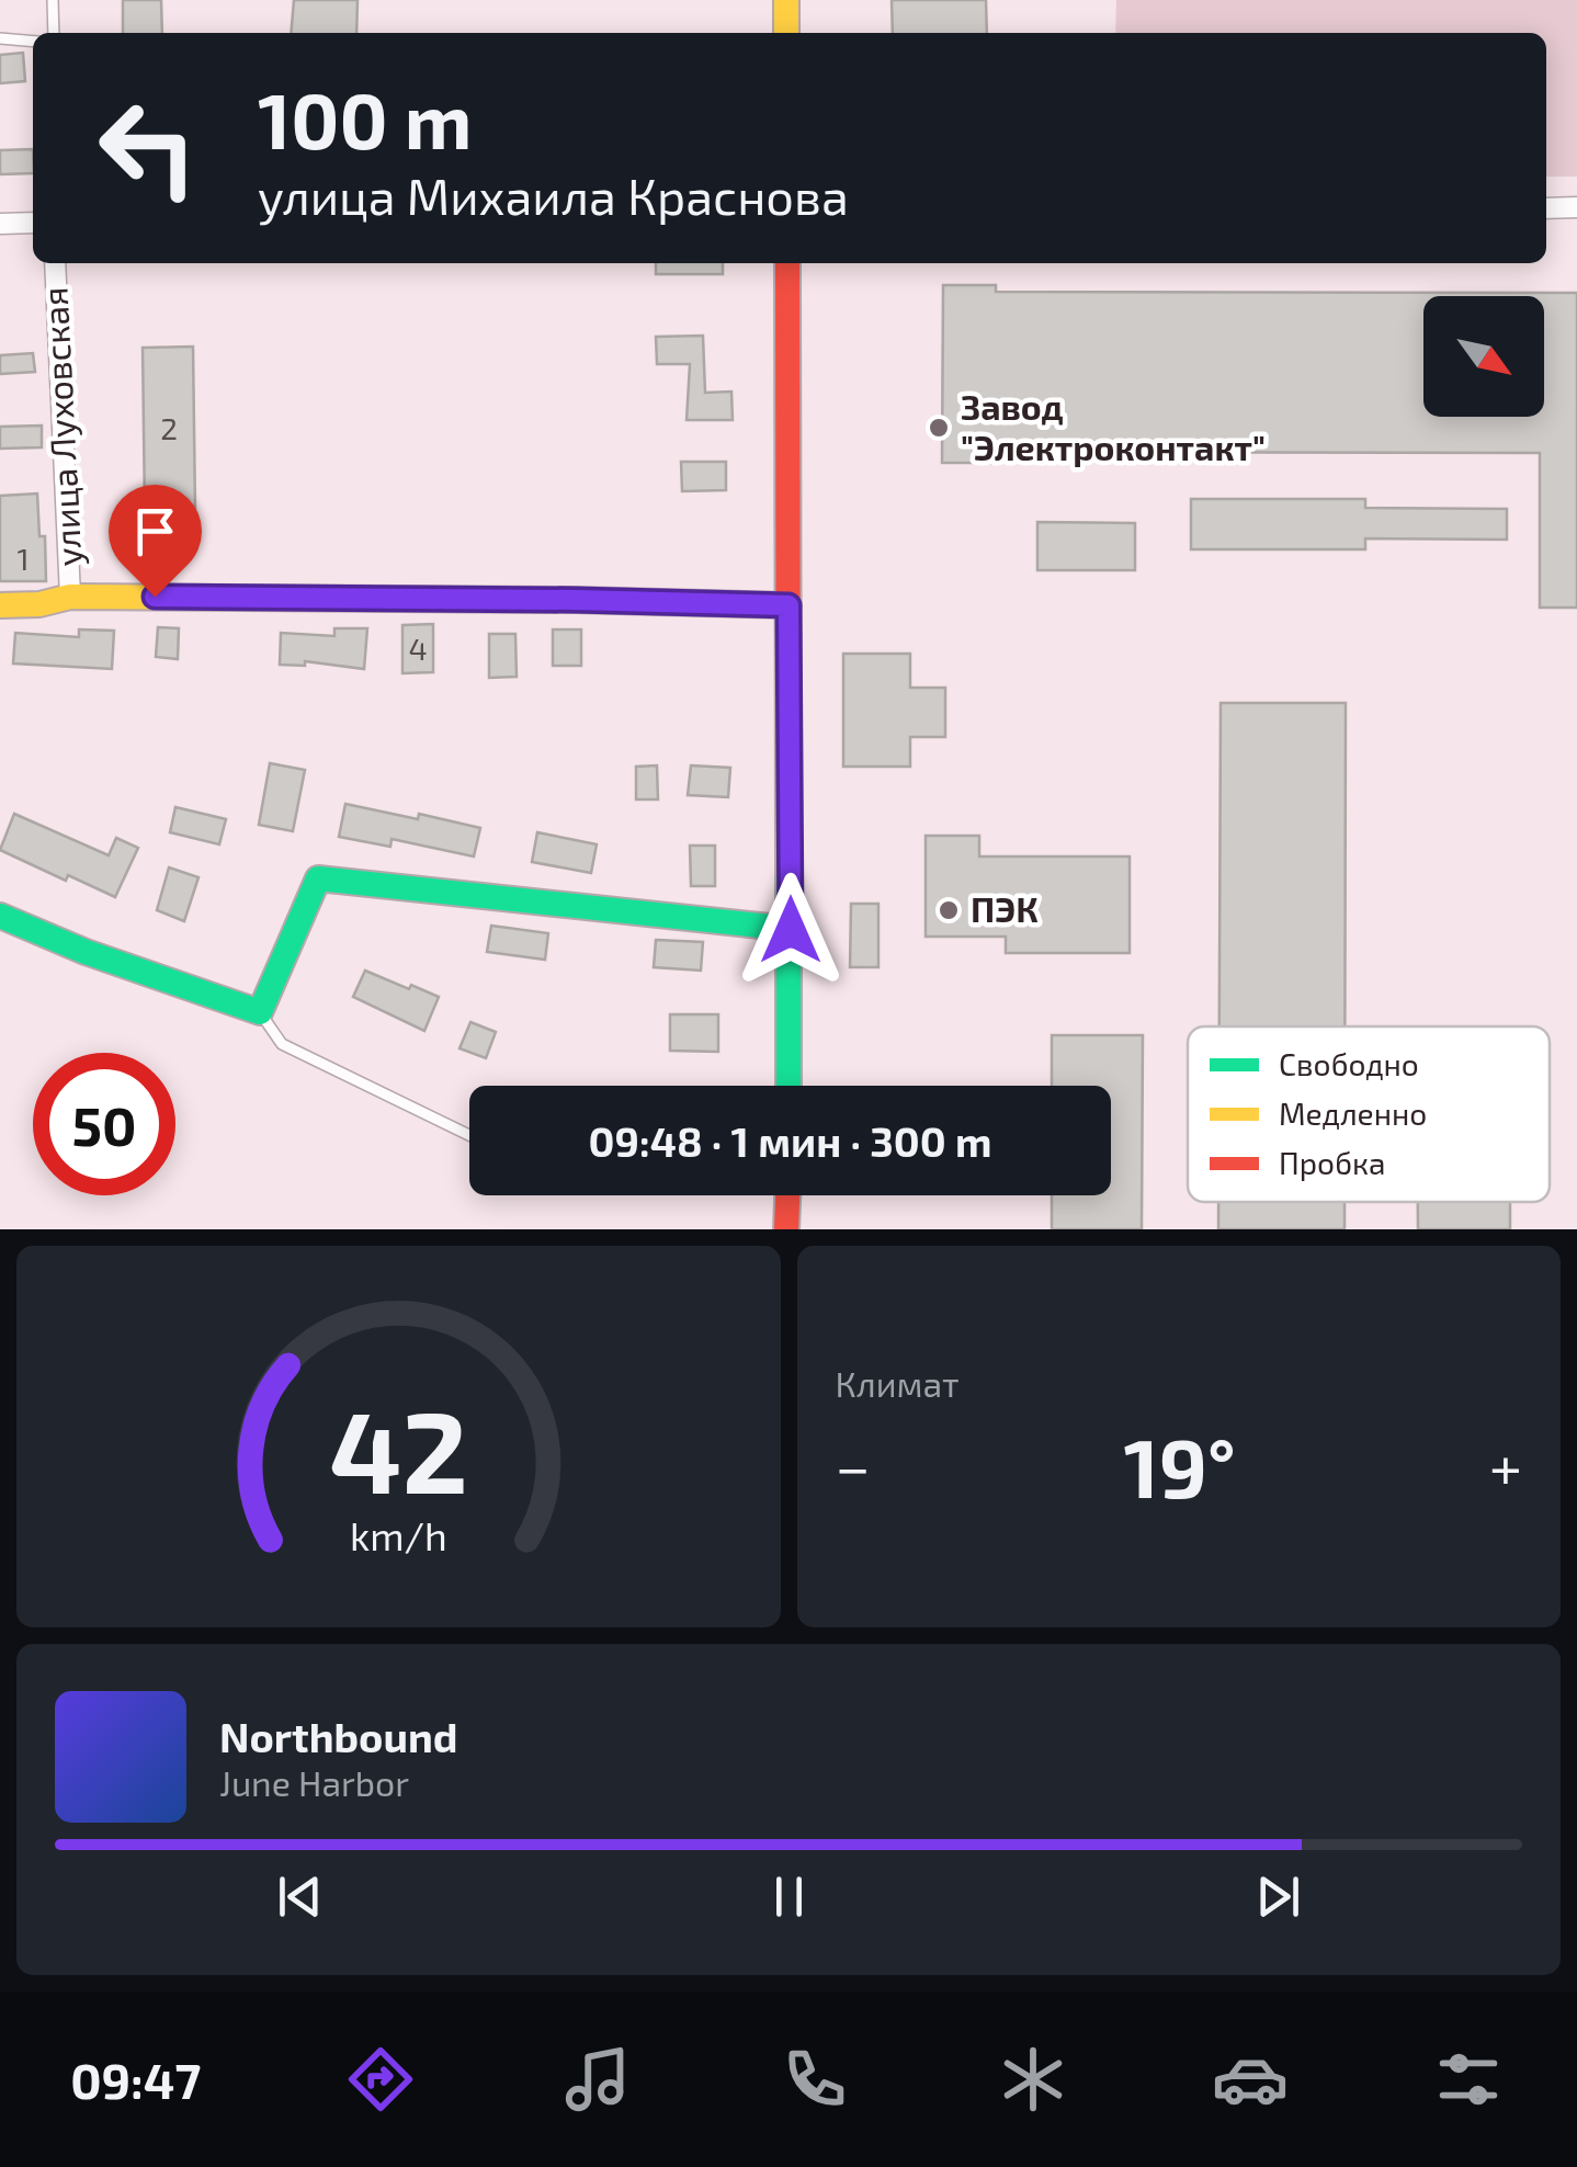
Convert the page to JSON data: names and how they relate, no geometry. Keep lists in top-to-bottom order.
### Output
{
  "streets": {
    "street": ["улица Луховская"]
  },
  "places": ["Завод \"Электроконтакт\"", "ПЭК"],
  "house_numbers": ["2", "1", "4"],
  "legend": ["Свободно", "Медленно", "Пробка"],
  "north": "bottom right",
  "page": {
    "turn": ["100 m", "улица Михаила Краснова"],
    "limit": "50",
    "trip": "09:48 · 1 мин · 300 m",
    "tile": "Климат",
    "heat": ["−", "19°", "+"],
    "song": ["Northbound", "June Harbor"],
    "tabs": "09:47",
    "gauge": ["42", "km/h"]
  }
}
